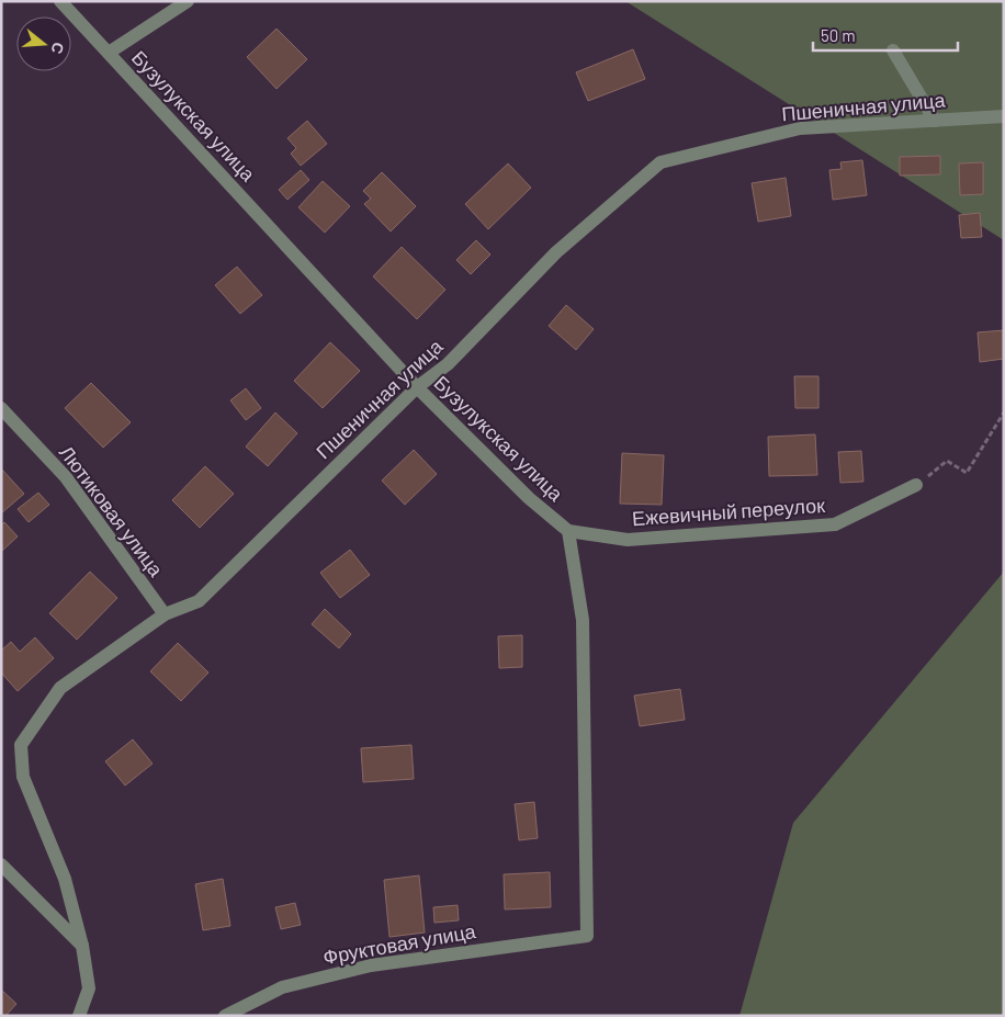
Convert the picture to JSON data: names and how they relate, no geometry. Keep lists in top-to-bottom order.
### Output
{
  "streets": {
    "street": [
      "Пшеничная улица",
      "Бузулукская улица",
      "Лютиковая улица",
      "Ежевичный переулок",
      "Фруктовая улица"
    ]
  },
  "crossings": [
    ["Пшеничная улица", "Бузулукская улица"],
    ["Пшеничная улица", "Лютиковая улица"],
    ["Бузулукская улица", "Ежевичный переулок"],
    ["Бузулукская улица", "Фруктовая улица"],
    ["Ежевичный переулок", "Фруктовая улица"]
  ],
  "scale_bar": "50 m",
  "north": "right"
}
